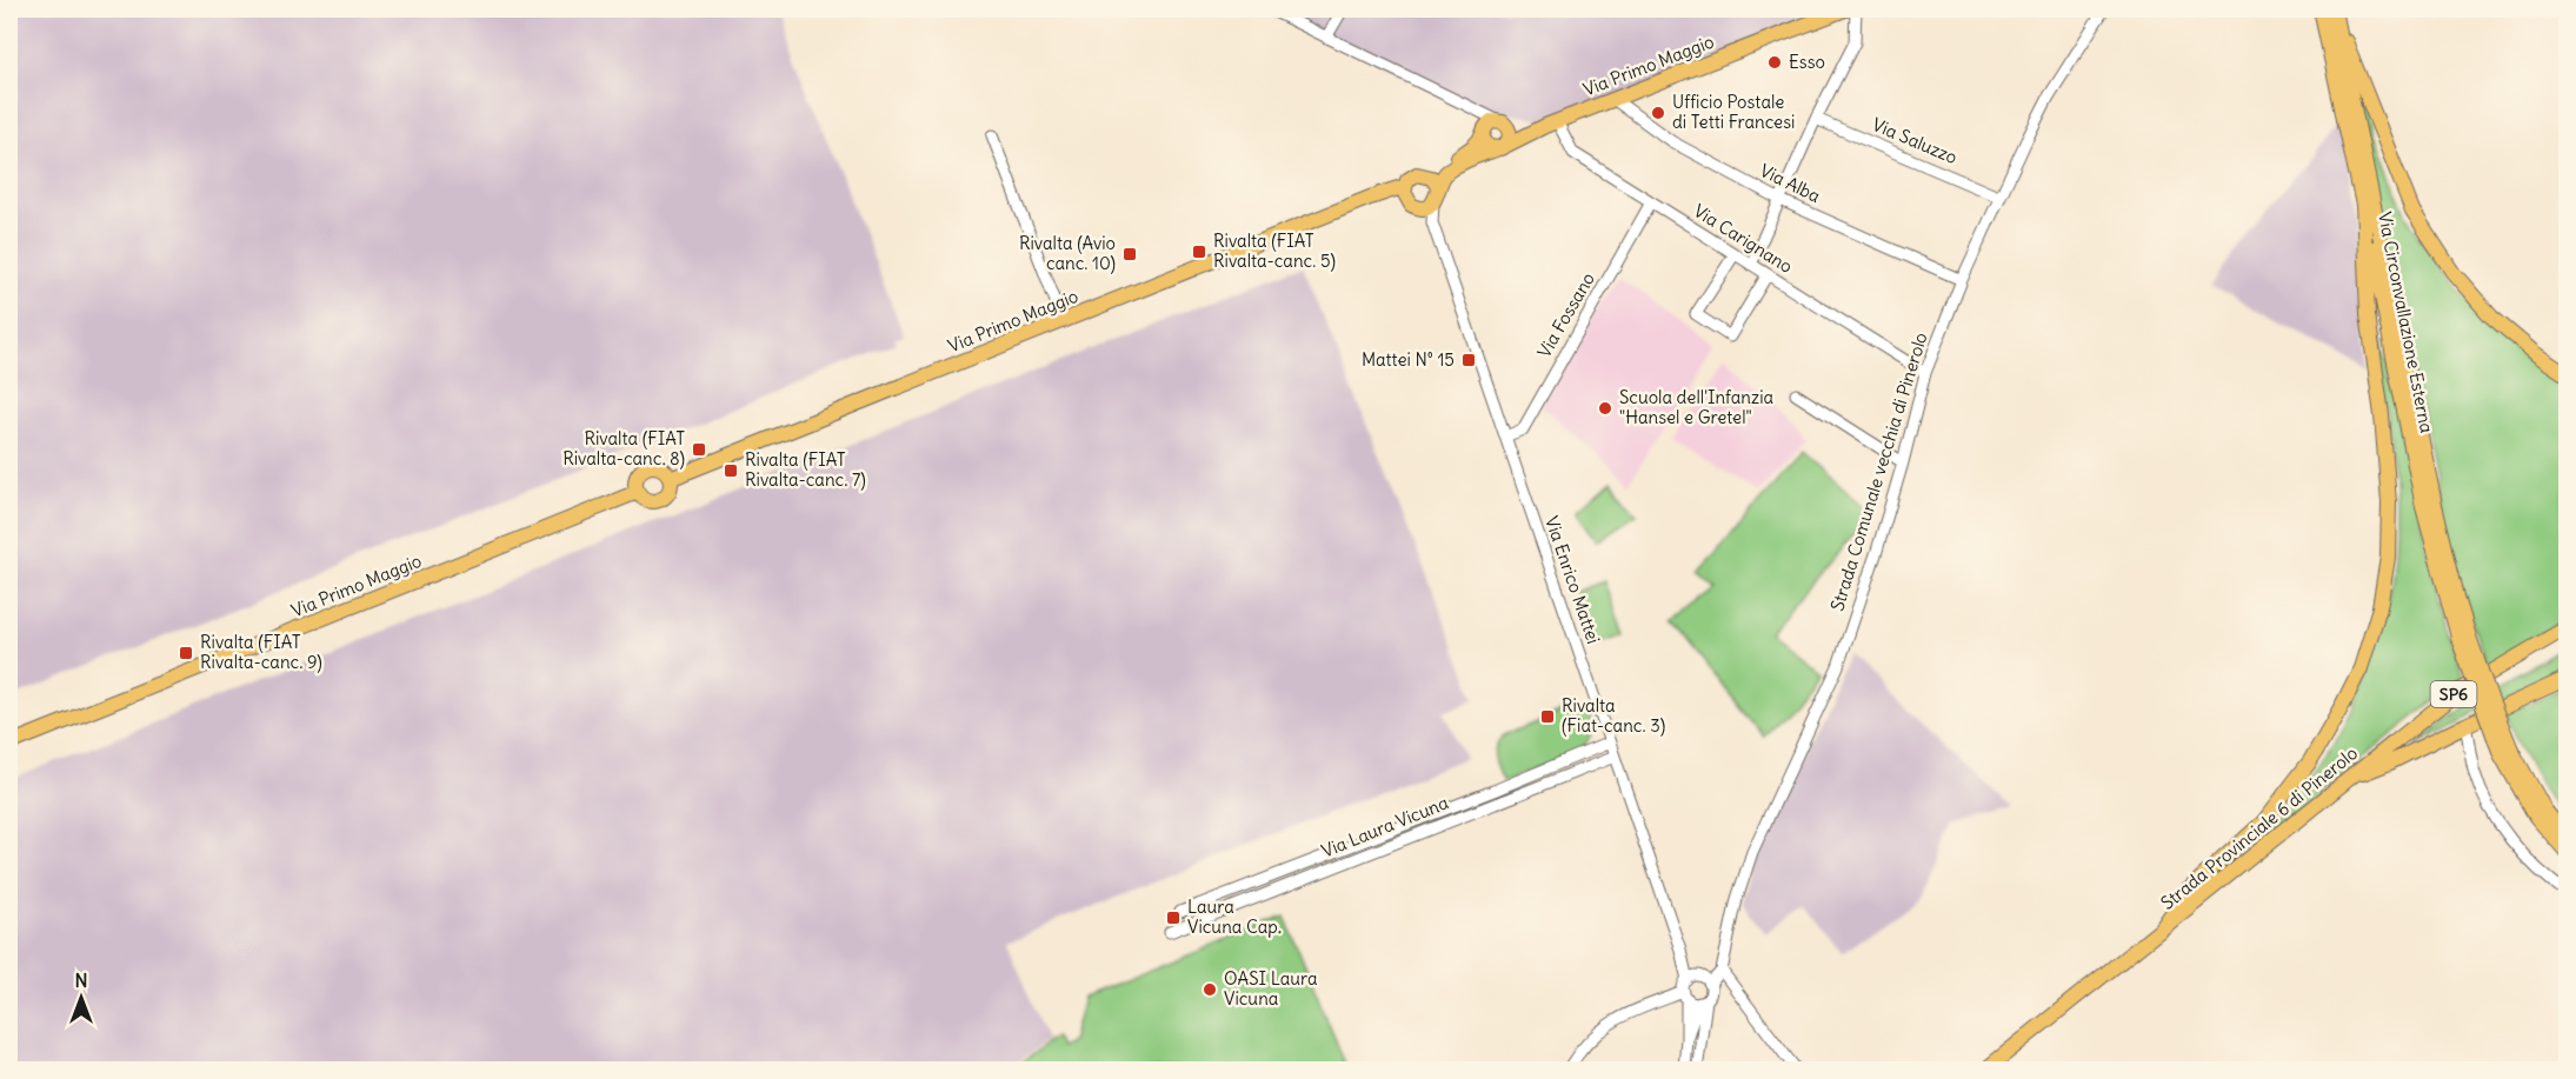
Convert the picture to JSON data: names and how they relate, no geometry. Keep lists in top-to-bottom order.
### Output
{
  "streets": {
    "main road": [
      "Via Primo Maggio",
      "Via Circonvallazione Esterna",
      "SP6",
      "Strada Provinciale 6 di Pinerolo"
    ],
    "street": [
      "Via Saluzzo",
      "Via Alba",
      "Via Carignano",
      "Via Fossano",
      "Strada Comunale vecchia di Pinerolo",
      "Via Enrico Mattei",
      "Via Laura Vicuna"
    ]
  },
  "crossings": [
    ["Via Primo Maggio", "Via Alba"],
    ["Via Primo Maggio", "Via Carignano"],
    ["Via Primo Maggio", "Via Enrico Mattei"],
    ["Via Saluzzo", "Strada Comunale vecchia di Pinerolo"],
    ["Via Alba", "Strada Comunale vecchia di Pinerolo"],
    ["Via Carignano", "Via Fossano"],
    ["Via Carignano", "Strada Comunale vecchia di Pinerolo"],
    ["Via Fossano", "Via Enrico Mattei"],
    ["Via Enrico Mattei", "Via Laura Vicuna"]
  ],
  "places": {
    "other": [
      "Esso",
      "Ufficio Postale di Tetti Francesi",
      "Scuola dell'Infanzia \"Hansel e Gretel\"",
      "OASI Laura Vicuna"
    ],
    "transit": [
      "Rivalta (FIAT Rivalta-canc. 5)",
      "Rivalta (Avio canc. 10)",
      "Mattei N° 15",
      "Rivalta (FIAT Rivalta-canc. 8)",
      "Rivalta (FIAT Rivalta-canc. 7)",
      "Rivalta (FIAT Rivalta-canc. 9)",
      "Rivalta (Fiat-canc. 3)",
      "Laura Vicuna Cap."
    ]
  },
  "north": "top"
}
